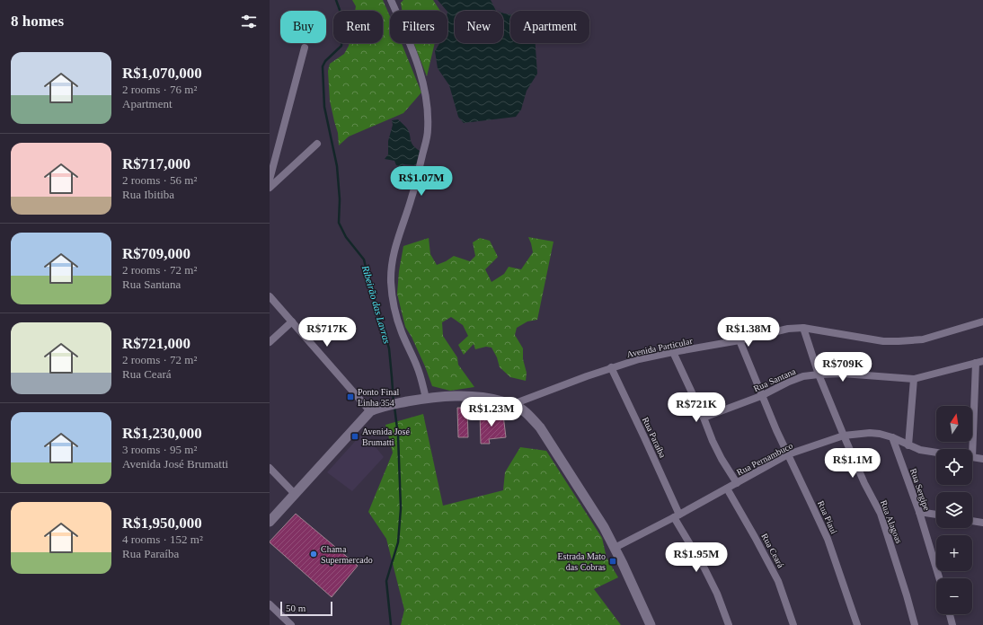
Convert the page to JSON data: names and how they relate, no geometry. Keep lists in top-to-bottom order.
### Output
{
  "streets": {
    "street": [
      "Avenida Particular",
      "Rua Santana",
      "Rua Paraíba",
      "Rua Pernambuco",
      "Rua Sergipe",
      "Rua Piaui",
      "Rua Alagoas",
      "Rua Ceará"
    ]
  },
  "crossings": [
    ["Avenida Particular", "Rua Paraíba"],
    ["Avenida Particular", "Rua Piaui"],
    ["Avenida Particular", "Rua Alagoas"],
    ["Rua Santana", "Rua Piaui"],
    ["Rua Santana", "Rua Alagoas"],
    ["Rua Paraíba", "Rua Pernambuco"],
    ["Rua Pernambuco", "Rua Sergipe"],
    ["Rua Pernambuco", "Rua Piaui"],
    ["Rua Pernambuco", "Rua Alagoas"],
    ["Rua Pernambuco", "Rua Ceará"]
  ],
  "water": ["Ribeirão das Lavras"],
  "places": {
    "transit": ["Ponto Final Linha 354", "Avenida José Brumatti", "Estrada Mato das Cobras"],
    "other": ["Chama Supermercado"]
  },
  "scale_bar": "50 m",
  "north": "top",
  "page": {
    "heading": "8 homes",
    "chip": [
      "Buy",
      "Rent",
      "Filters",
      "New",
      "Apartment"
    ],
    "list": [
      {
        "name": "R$1,070,000",
        "note": "2 rooms · 76 m² · Apartment"
      },
      {
        "name": "R$717,000",
        "note": "2 rooms · 56 m² · Rua Ibitiba"
      },
      {
        "name": "R$709,000",
        "note": "2 rooms · 72 m² · Rua Santana"
      },
      {
        "name": "R$721,000",
        "note": "2 rooms · 72 m² · Rua Ceará"
      },
      {
        "name": "R$1,230,000",
        "note": "3 rooms · 95 m² · Avenida José Brumatti"
      },
      {
        "name": "R$1,950,000",
        "note": "4 rooms · 152 m² · Rua Paraíba"
      }
    ],
    "price": [
      "R$1.07M",
      "R$717K",
      "R$1.38M",
      "R$709K",
      "R$721K",
      "R$1.23M",
      "R$1.1M",
      "R$1.95M"
    ],
    "map_buttons": ["+", "−"],
    "scale": "50 m"
  }
}
